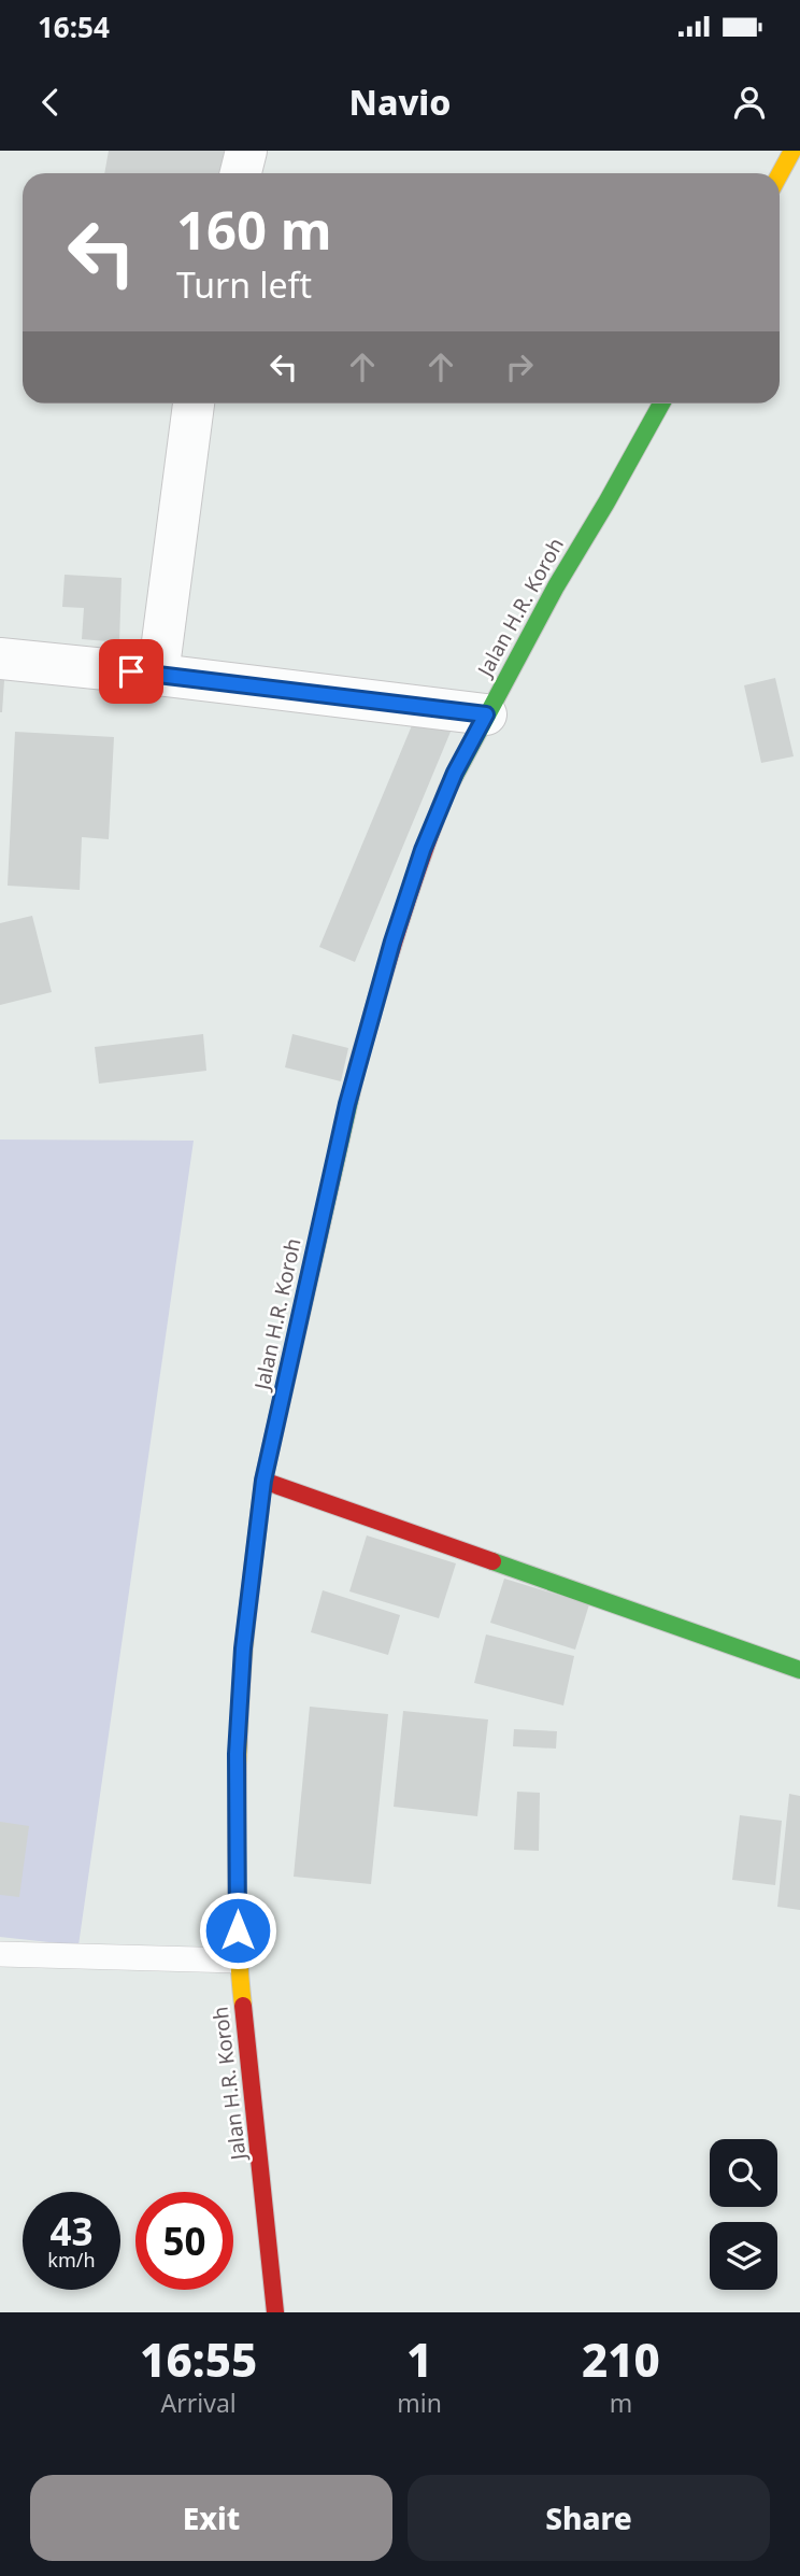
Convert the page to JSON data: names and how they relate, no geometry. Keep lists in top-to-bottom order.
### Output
{
  "streets": {
    "main road": ["Jalan H.R. Koroh"]
  },
  "page": {
    "status": "16:54",
    "header": "Navio",
    "turn": ["160 m", "Turn left"],
    "speed": "43 km/h",
    "limit": "50",
    "eta": [
      "16:55",
      "Arrival",
      "1",
      "min",
      "210",
      "m"
    ],
    "buttons": ["Exit", "Share"]
  }
}
